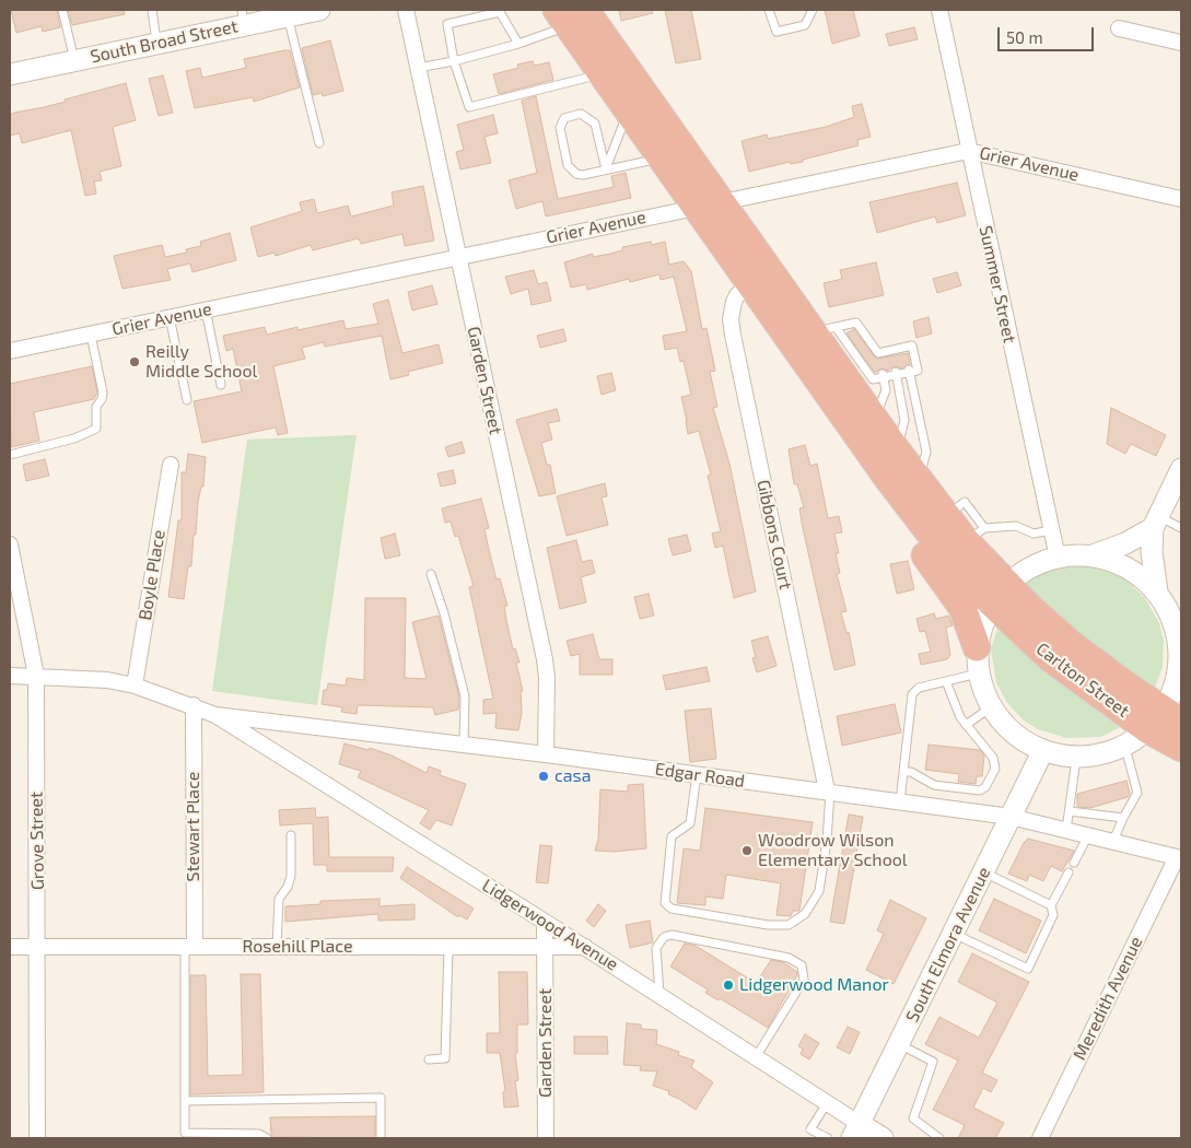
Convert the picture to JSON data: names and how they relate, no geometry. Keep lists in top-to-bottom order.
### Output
{
  "streets": {
    "highway": ["Carlton Street"],
    "main road": ["South Broad Street", "Lidgerwood Avenue", "South Elmora Avenue"],
    "street": [
      "Grier Avenue",
      "Summer Street",
      "Garden Street",
      "Gibbons Court",
      "Boyle Place",
      "Edgar Road",
      "Stewart Place",
      "Grove Street",
      "Rosehill Place",
      "Meredith Avenue"
    ]
  },
  "crossings": [
    ["Grier Avenue", "Summer Street"],
    ["Grier Avenue", "Garden Street"],
    ["Garden Street", "Edgar Road"],
    ["Garden Street", "Lidgerwood Avenue"],
    ["Garden Street", "Rosehill Place"],
    ["Gibbons Court", "Edgar Road"],
    ["Edgar Road", "Lidgerwood Avenue"],
    ["Edgar Road", "South Elmora Avenue"],
    ["Edgar Road", "Meredith Avenue"],
    ["Stewart Place", "Rosehill Place"],
    ["Grove Street", "Rosehill Place"],
    ["Lidgerwood Avenue", "South Elmora Avenue"],
    ["Lidgerwood Avenue", "Rosehill Place"]
  ],
  "places": [
    "Reilly Middle School",
    "casa",
    "Woodrow Wilson Elementary School",
    "Lidgerwood Manor"
  ],
  "scale_bar": "50 m"
}
